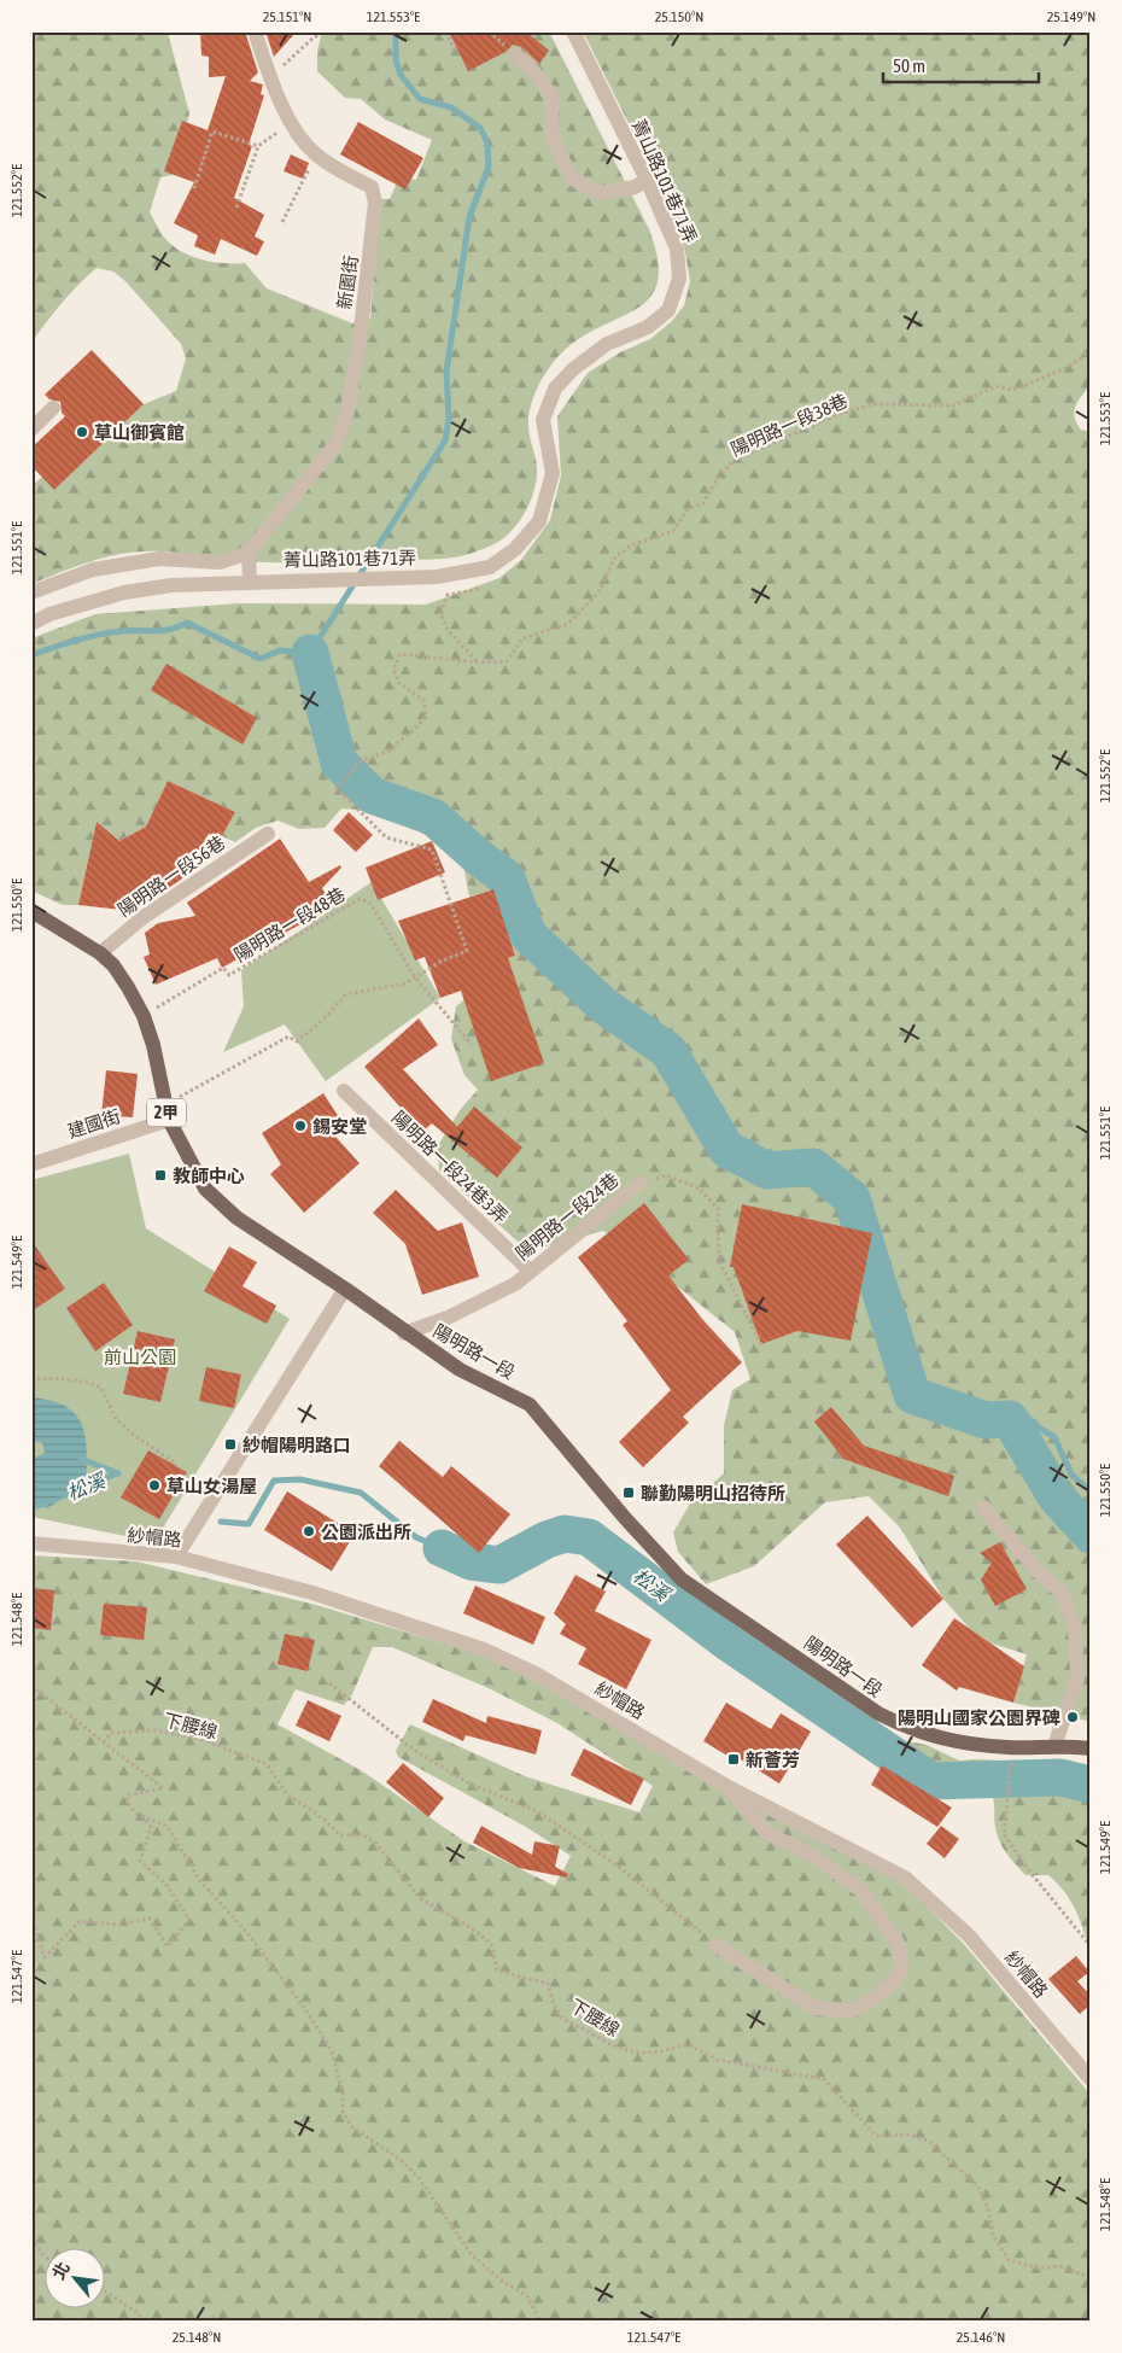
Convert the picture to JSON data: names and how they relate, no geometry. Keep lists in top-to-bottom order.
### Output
{
  "streets": {
    "main road": ["2甲", "陽明路一段"],
    "street": [
      "菁山路101巷71弄",
      "新園街",
      "陽明路一段56巷",
      "建國街",
      "陽明路一段24巷3弄",
      "陽明路一段24巷",
      "紗帽路"
    ],
    "path": ["陽明路一段38巷", "陽明路一段48巷", "下腰線"]
  },
  "crossings": [
    ["陽明路一段38巷", "陽明路一段48巷"],
    ["陽明路一段56巷", "陽明路一段"],
    ["陽明路一段48巷", "陽明路一段"],
    ["2甲", "陽明路一段"],
    ["建國街", "陽明路一段"],
    ["陽明路一段24巷3弄", "陽明路一段24巷"],
    ["陽明路一段24巷", "陽明路一段"]
  ],
  "water": ["松溪"],
  "parks": ["前山公園"],
  "places": {
    "other": [
      "草山御賓館",
      "錫安堂",
      "草山女湯屋",
      "公園派出所",
      "陽明山國家公園界碑"
    ],
    "transit": [
      "教師中心",
      "紗帽陽明路口",
      "聯勤陽明山招待所",
      "新薈芳"
    ]
  },
  "scale_bar": "50 m",
  "north": "top left",
  "coordinates": [
    "25.151°N",
    "121.553°E",
    "25.150°N",
    "25.149°N",
    "121.552°E",
    "121.551°E",
    "121.550°E",
    "121.549°E",
    "121.548°E",
    "121.547°E",
    "25.148°N",
    "25.146°N"
  ]
}
